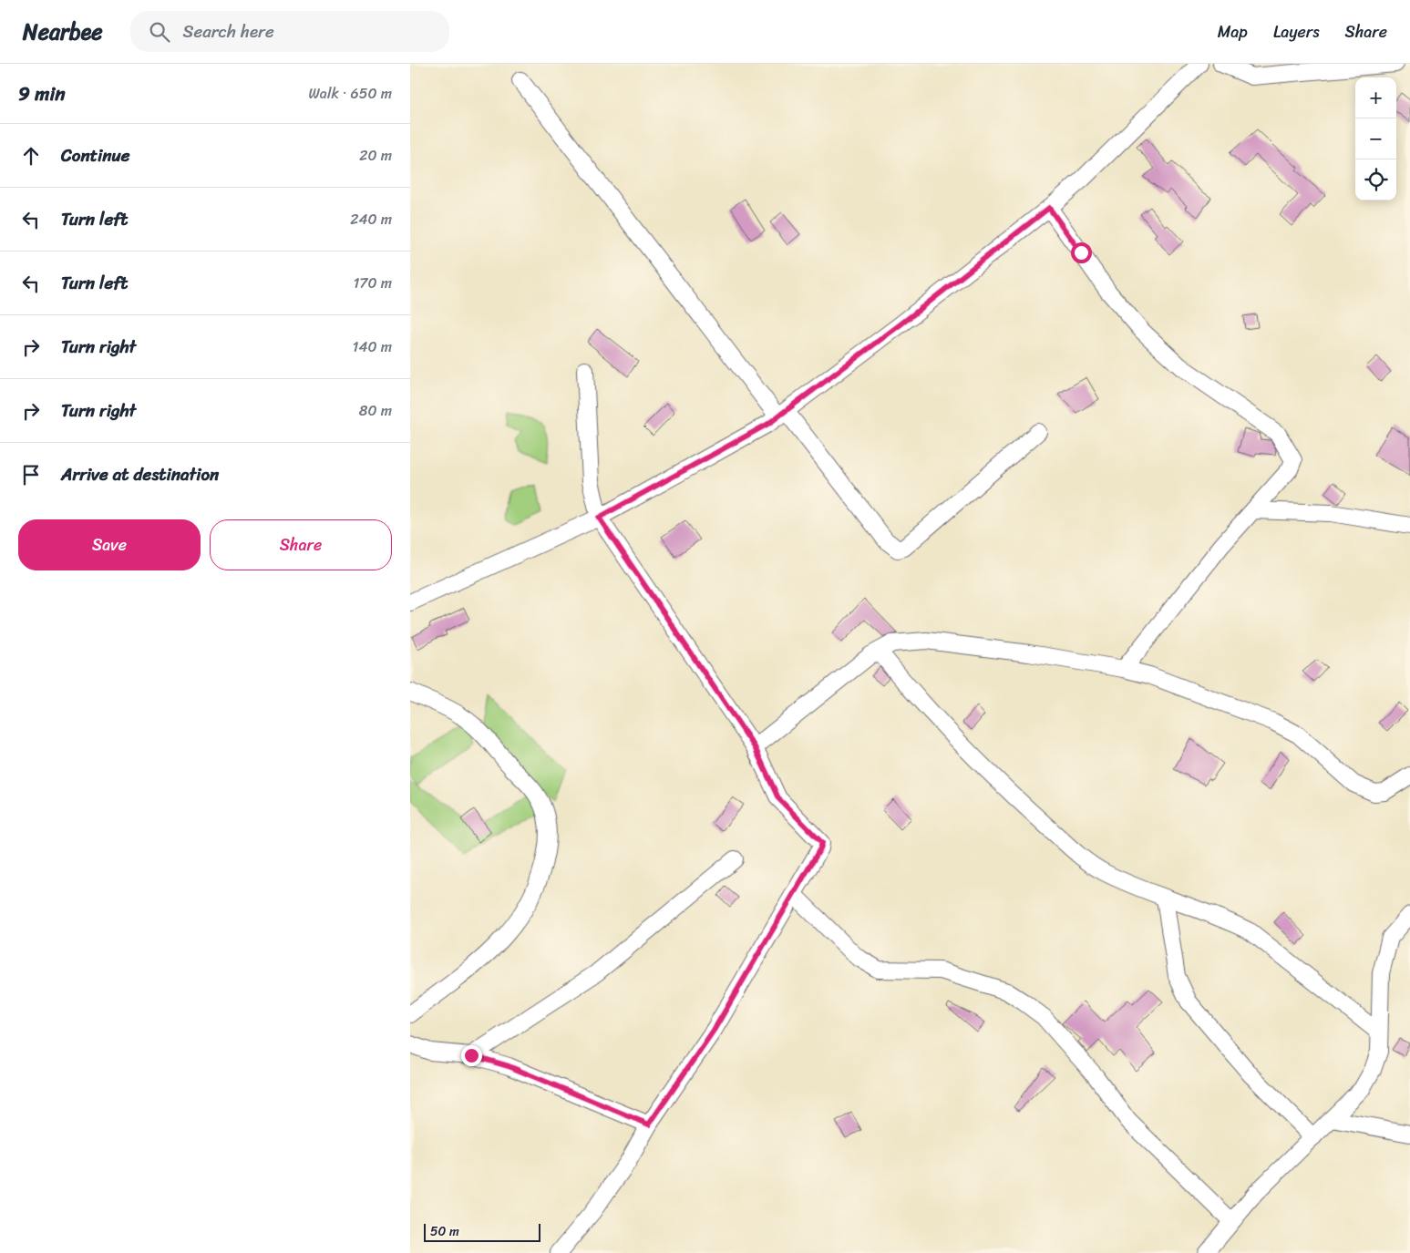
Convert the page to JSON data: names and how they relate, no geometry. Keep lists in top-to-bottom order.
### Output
{
  "scale_bar": "50 m",
  "page": {
    "header": "Nearbee",
    "search": "Search here",
    "nav": ["Map", "Layers", "Share"],
    "heading": ["9 min", "Walk · 650 m"],
    "map_buttons": ["+", "−"],
    "list": [
      ["Continue", "20 m"],
      ["Turn left", "240 m"],
      ["Turn left", "170 m"],
      ["Turn right", "140 m"],
      ["Turn right", "80 m"],
      "Arrive at destination"
    ],
    "buttons": ["Save", "Share"],
    "scale": "50 m"
  }
}
